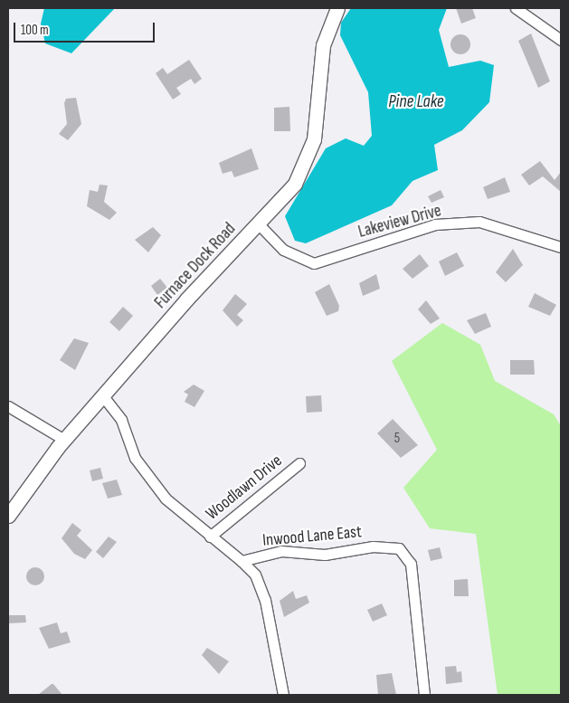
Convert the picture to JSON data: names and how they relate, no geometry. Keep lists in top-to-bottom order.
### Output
{
  "streets": {
    "street": [
      "Lakeview Drive",
      "Furnace Dock Road",
      "Woodlawn Drive",
      "Inwood Lane East"
    ]
  },
  "crossings": [
    ["Lakeview Drive", "Furnace Dock Road"],
    ["Furnace Dock Road", "Inwood Lane East"],
    ["Woodlawn Drive", "Inwood Lane East"]
  ],
  "water": ["Pine Lake"],
  "house_numbers": ["5"],
  "scale_bar": "100 m"
}
